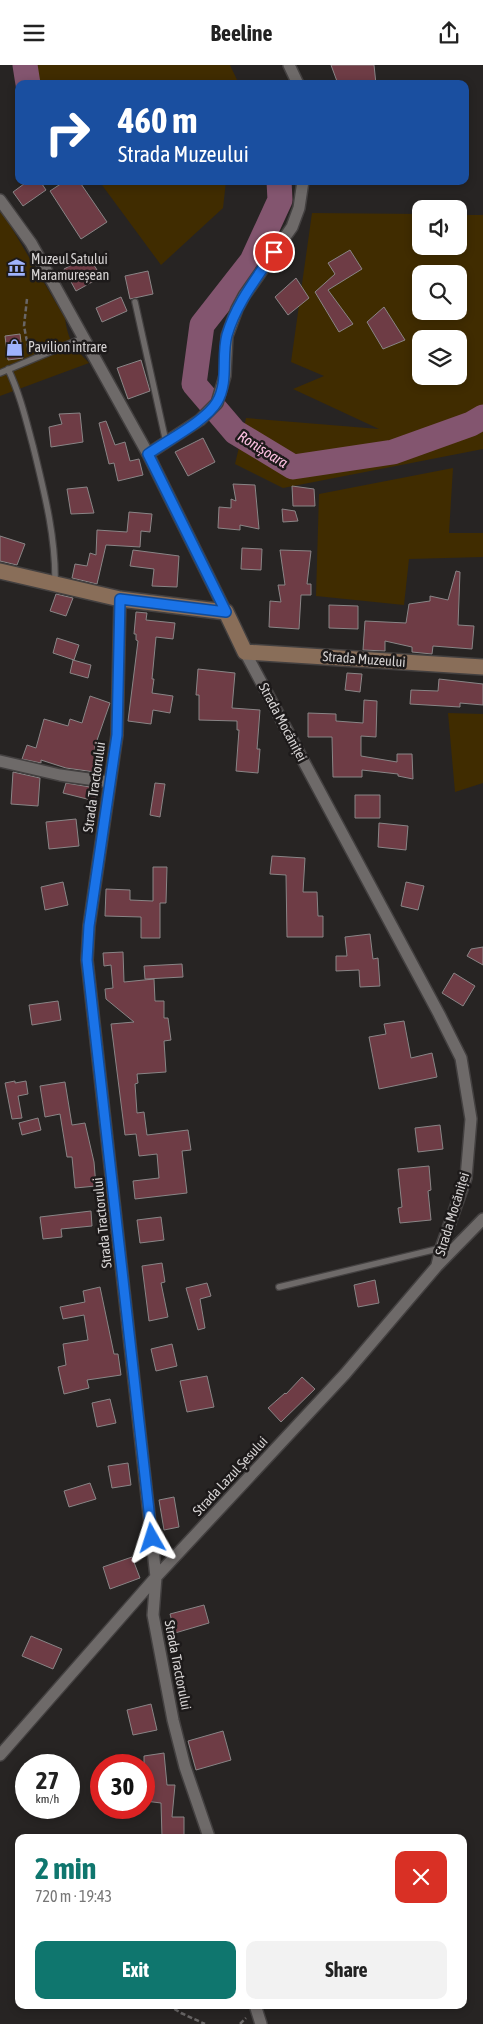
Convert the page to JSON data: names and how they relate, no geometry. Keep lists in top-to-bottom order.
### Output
{
  "streets": {
    "street": [
      "Strada Muzeului",
      "Strada Mocăniței",
      "Strada Tractorului",
      "Strada Lazul Șesului"
    ]
  },
  "crossings": [
    ["Strada Muzeului", "Strada Mocăniței"],
    ["Strada Mocăniței", "Strada Lazul Șesului"],
    ["Strada Tractorului", "Strada Lazul Șesului"]
  ],
  "water": ["Ronișoara"],
  "places": {
    "museum": ["Muzeul Satului Maramureșean"],
    "shop": ["Pavilion intrare"]
  },
  "page": {
    "header": "Beeline",
    "turn": ["460 m", "Strada Muzeului"],
    "speed": "27 km/h",
    "limit": "30",
    "heading": ["2 min", "720 m · 19:43"],
    "buttons": ["Exit", "Share"]
  }
}
